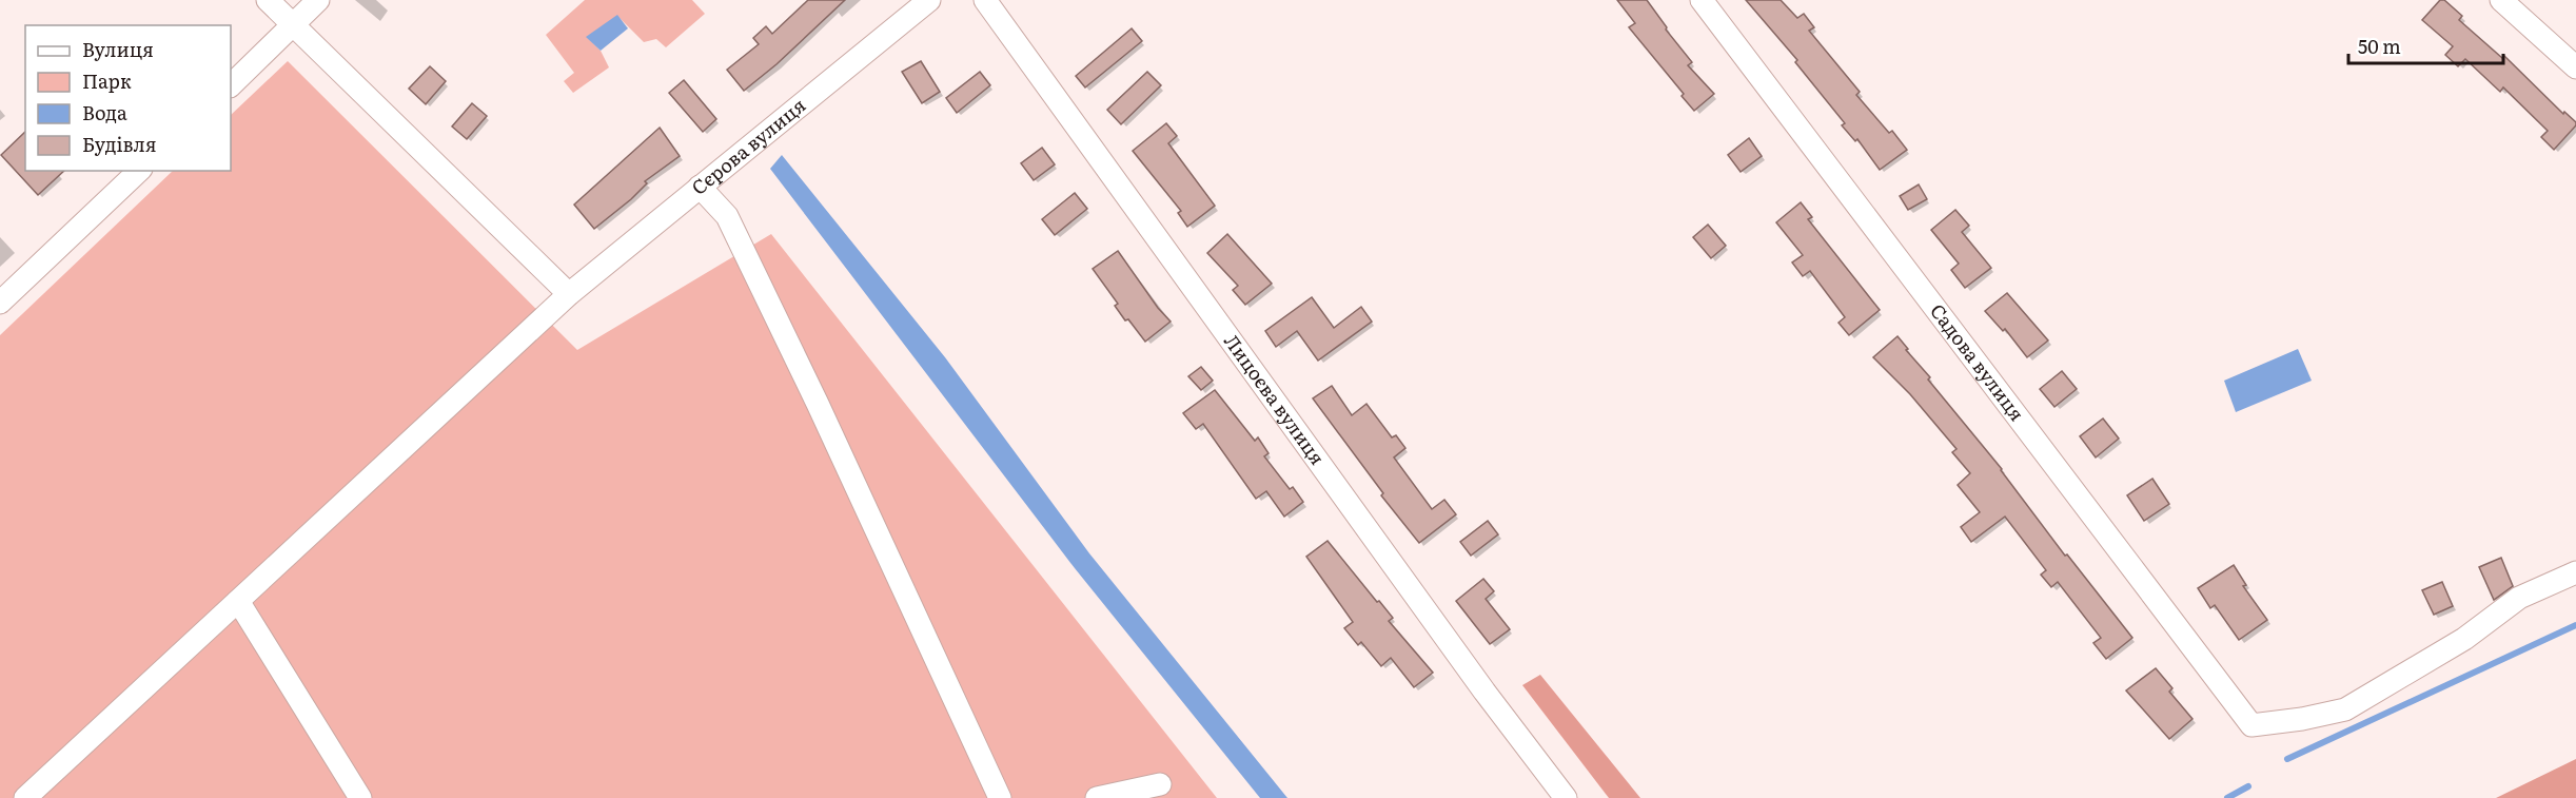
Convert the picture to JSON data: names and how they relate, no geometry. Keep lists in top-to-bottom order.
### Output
{
  "streets": {
    "street": ["Сєрова вулиця", "Садова вулиця", "Лицоєва вулиця"]
  },
  "legend": [
    "Вулиця",
    "Парк",
    "Вода",
    "Будівля"
  ],
  "scale_bar": "50 m"
}
